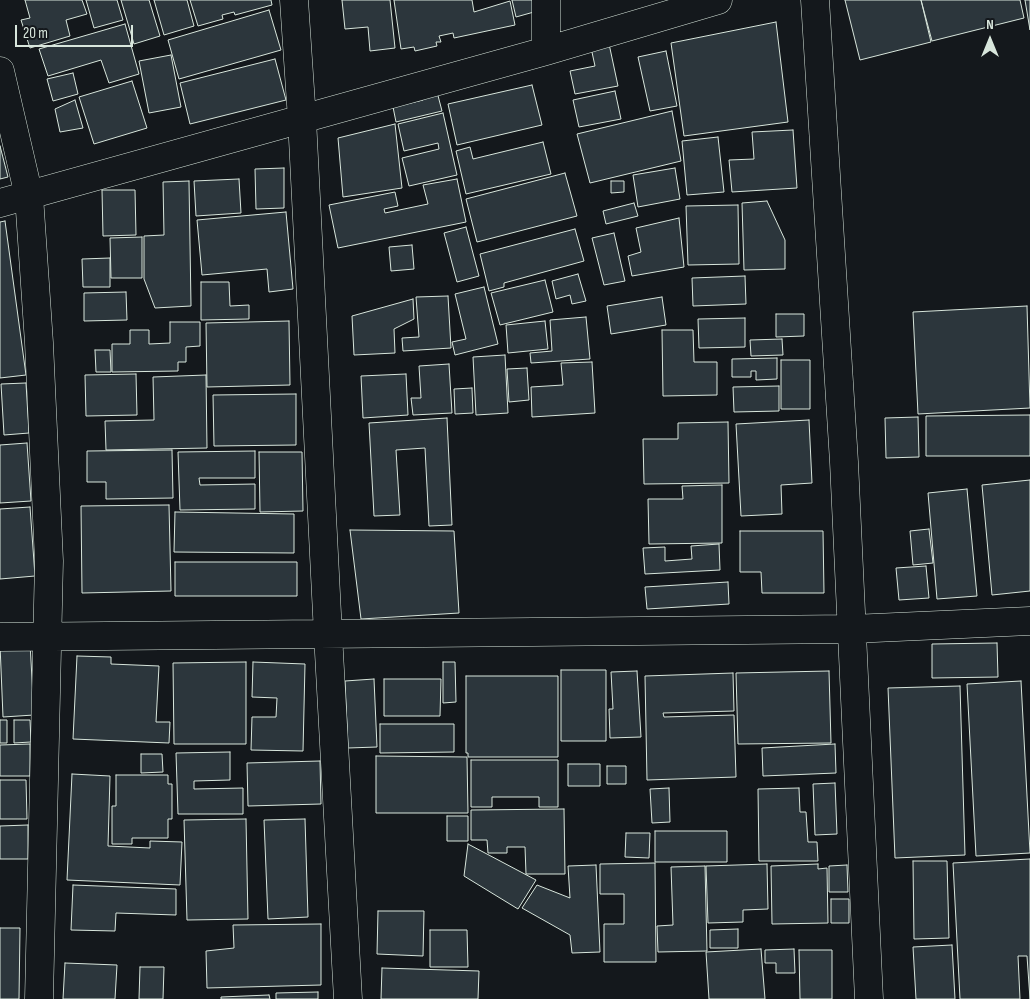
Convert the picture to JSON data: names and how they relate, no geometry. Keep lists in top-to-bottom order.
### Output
{
  "scale_bar": "20 m",
  "north": "top"
}
